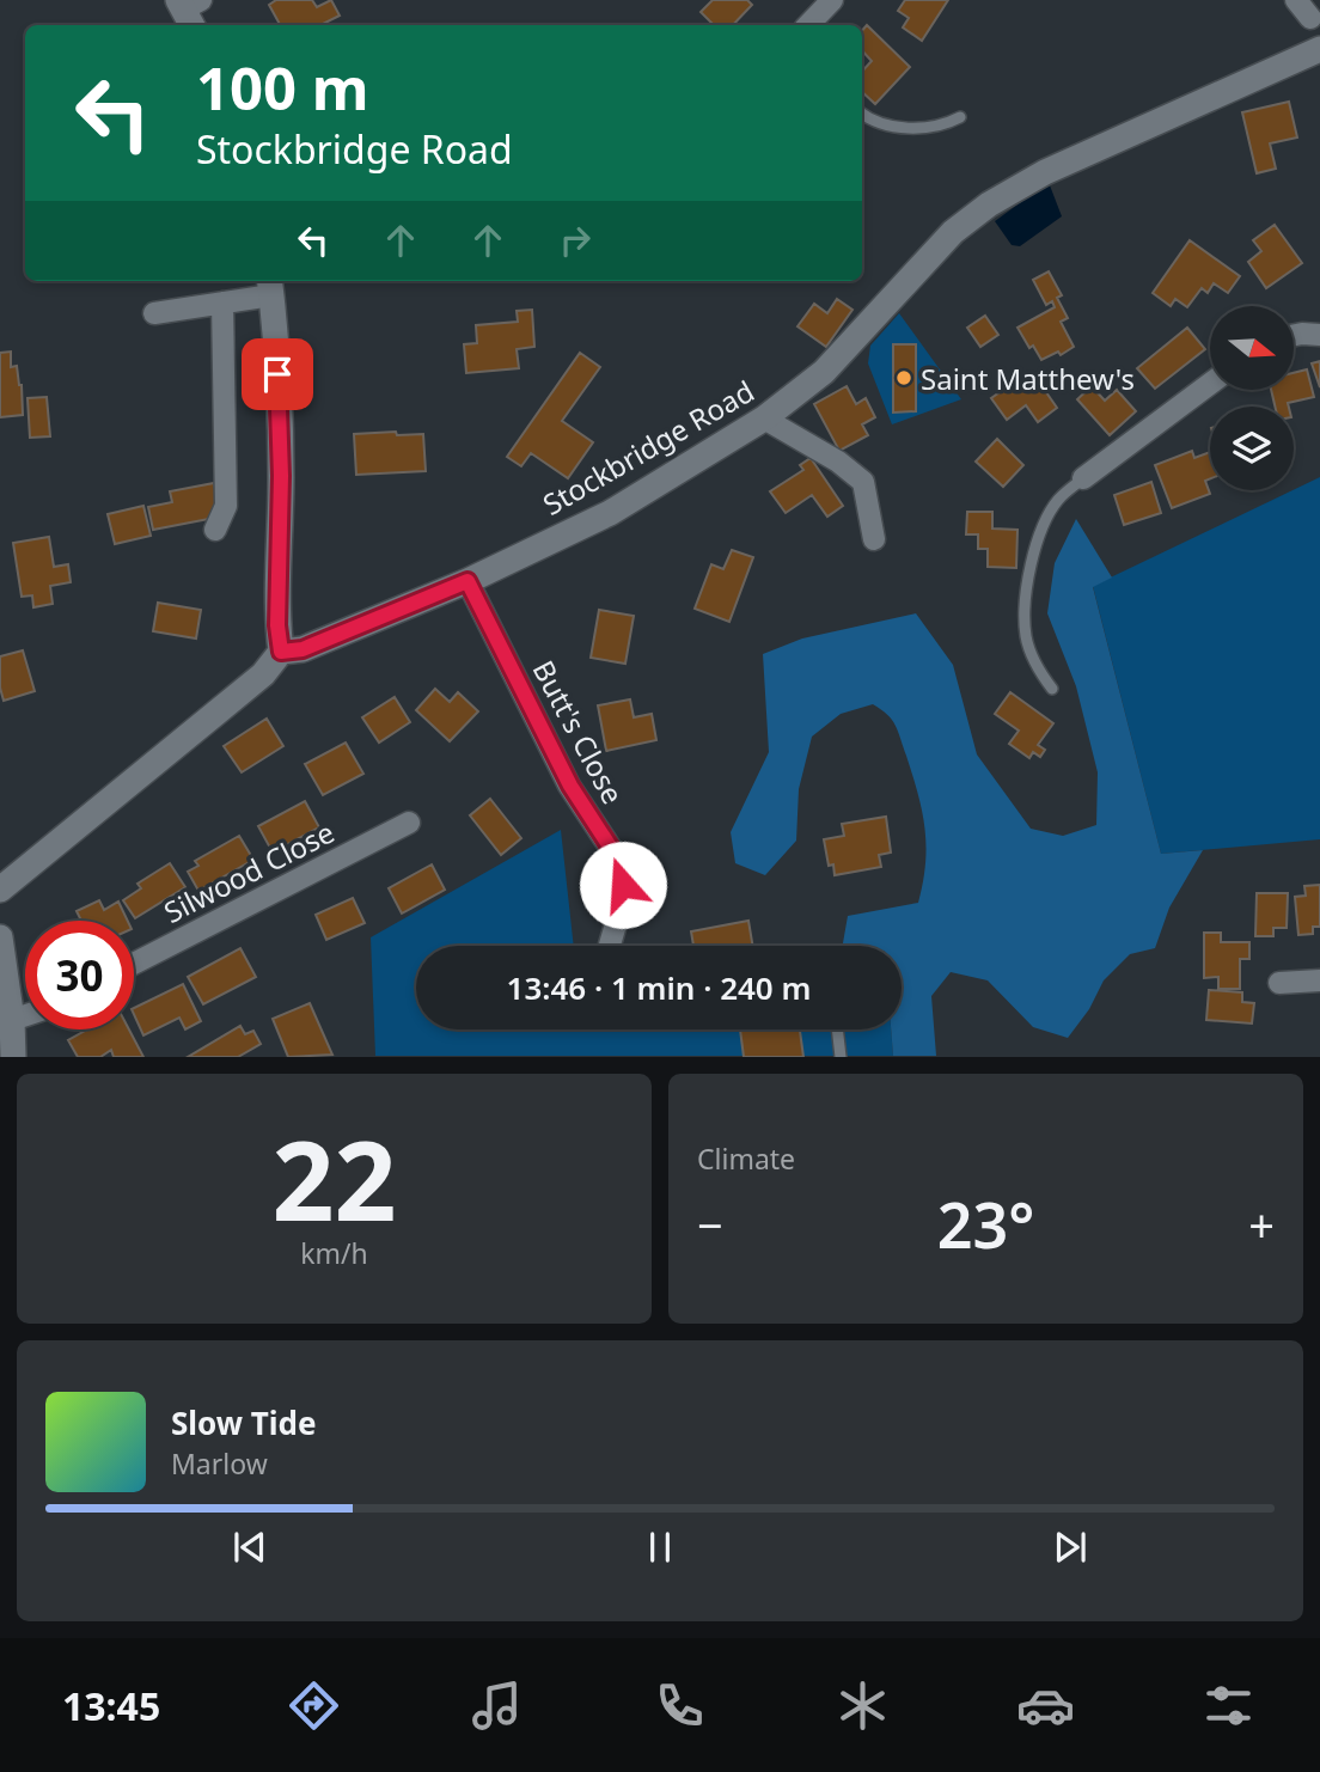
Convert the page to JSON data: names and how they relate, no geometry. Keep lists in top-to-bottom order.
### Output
{
  "streets": {
    "main road": ["Stockbridge Road"],
    "street": ["Butt's Close", "Silwood Close"]
  },
  "crossings": [
    ["Stockbridge Road", "Butt's Close"]
  ],
  "places": ["Saint Matthew's"],
  "north": "right",
  "page": {
    "turn": ["100 m", "Stockbridge Road"],
    "limit": "30",
    "trip": "13:46 · 1 min · 240 m",
    "tile": [
      ["22", "km/h"],
      "Climate"
    ],
    "heat": ["−", "23°", "+"],
    "song": ["Slow Tide", "Marlow"],
    "tabs": "13:45"
  }
}
